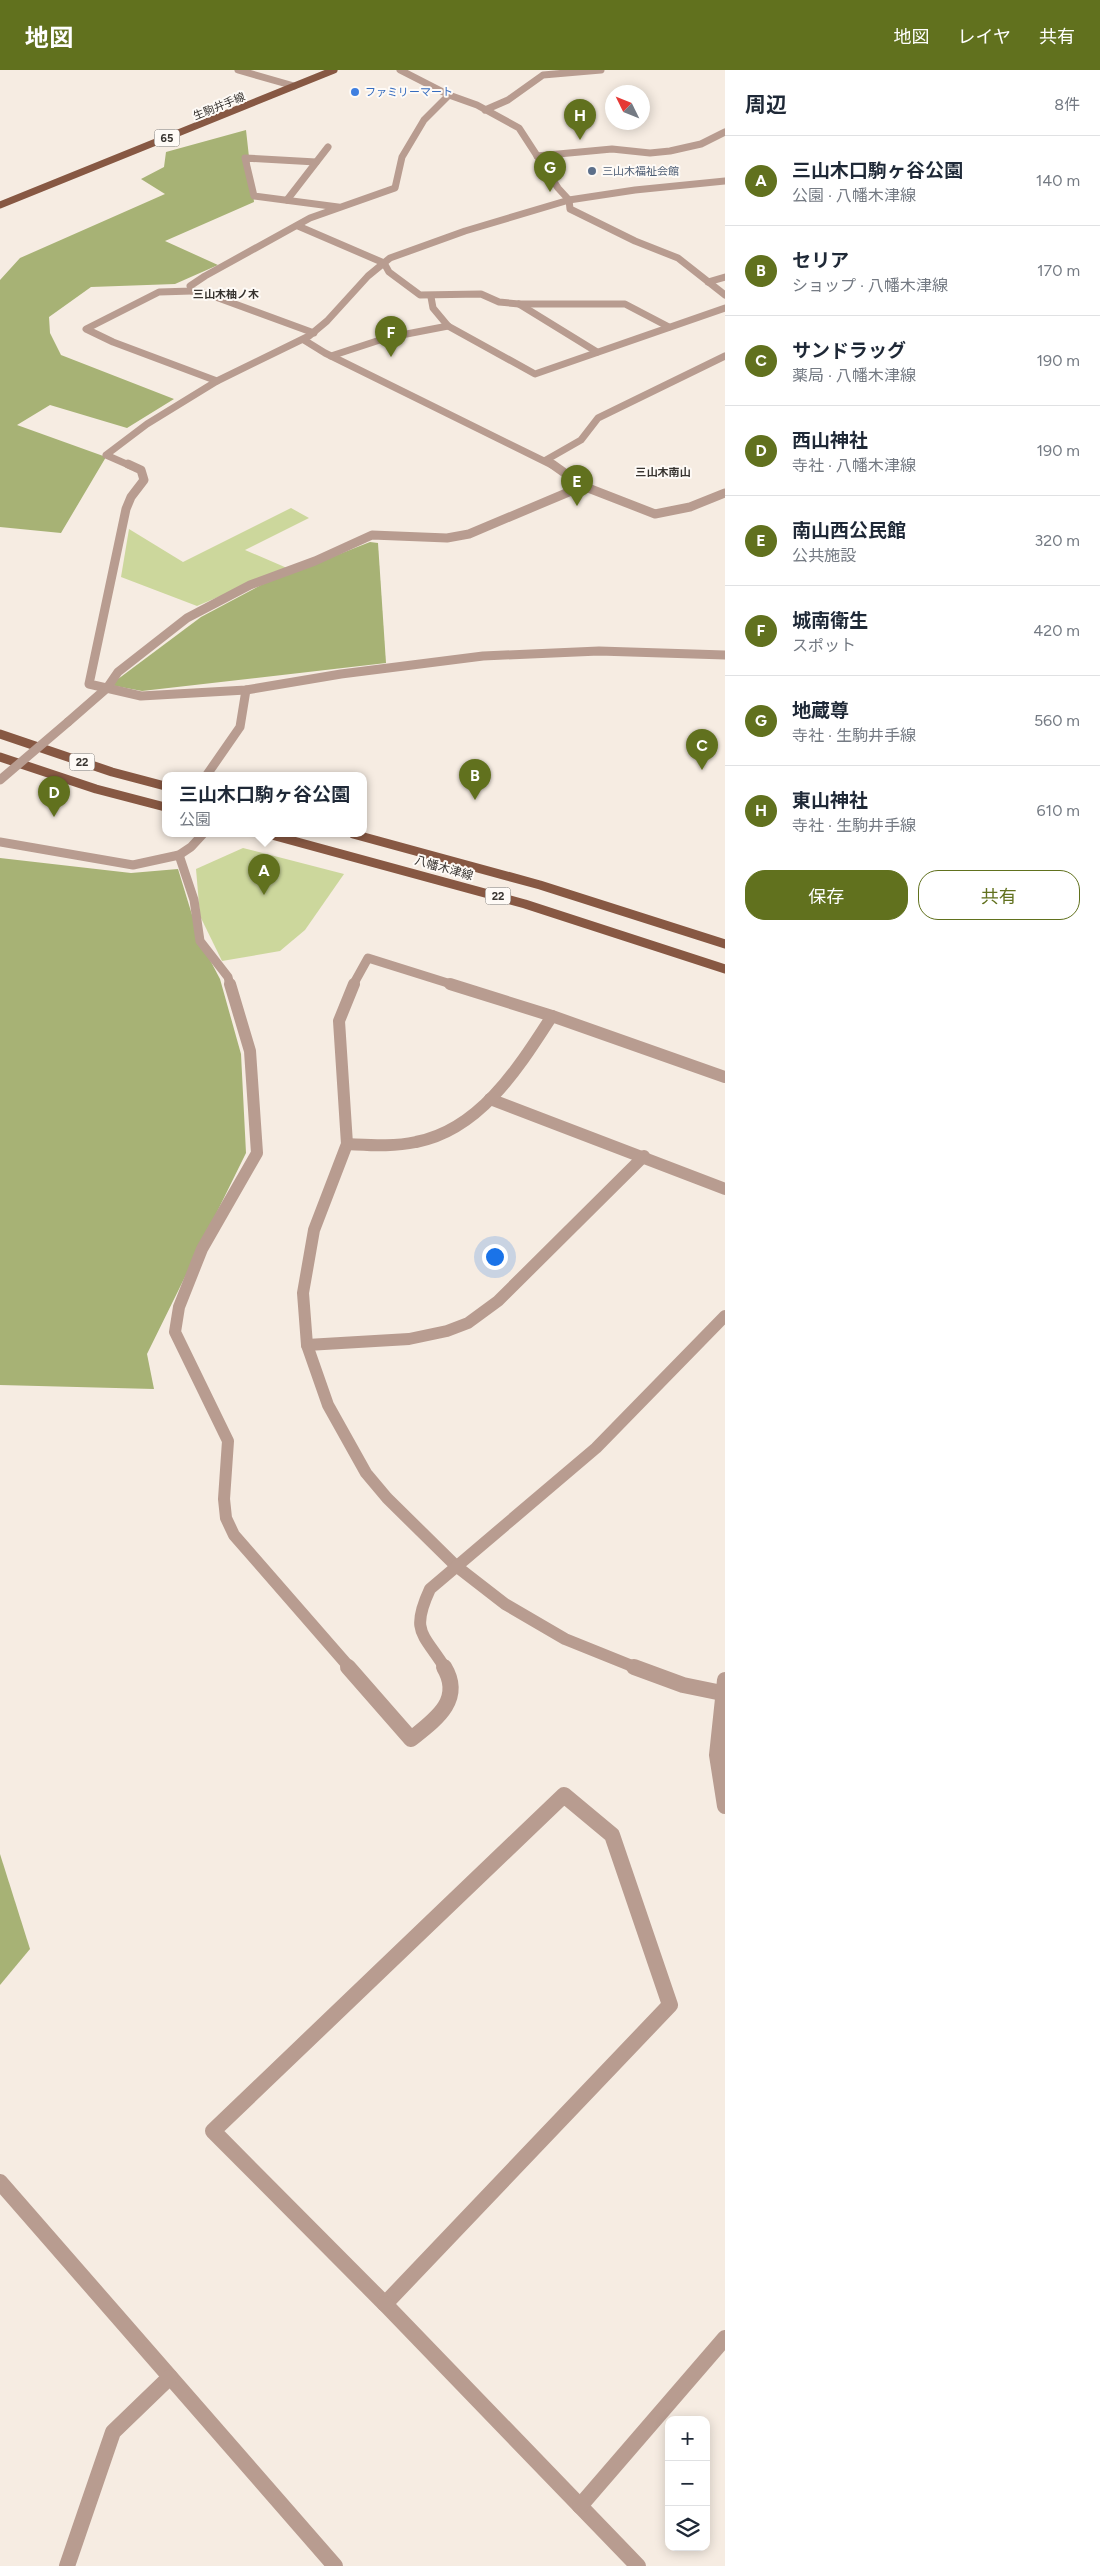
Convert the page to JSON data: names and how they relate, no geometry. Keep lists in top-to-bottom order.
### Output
{
  "streets": {
    "main road": [
      "生駒井手線",
      "65",
      "22",
      "八幡木津線"
    ]
  },
  "districts": ["三山木柚ノ木", "三山木南山"],
  "places": ["ファミリーマート", "三山木福祉会館"],
  "north": "top left",
  "page": {
    "header": "地図",
    "nav": ["地図", "レイヤ", "共有"],
    "heading": ["周辺", "8件"],
    "pins": [
      "H",
      "G",
      "F",
      "E",
      "C",
      "B",
      "D",
      "A"
    ],
    "list": [
      {
        "mark": "A",
        "name": "三山木口駒ヶ谷公園",
        "note": "公園 · 八幡木津線",
        "value": "140 m"
      },
      {
        "mark": "B",
        "name": "セリア",
        "note": "ショップ · 八幡木津線",
        "value": "170 m"
      },
      {
        "mark": "C",
        "name": "サンドラッグ",
        "note": "薬局 · 八幡木津線",
        "value": "190 m"
      },
      {
        "mark": "D",
        "name": "西山神社",
        "note": "寺社 · 八幡木津線",
        "value": "190 m"
      },
      {
        "mark": "E",
        "name": "南山西公民館",
        "note": "公共施設",
        "value": "320 m"
      },
      {
        "mark": "F",
        "name": "城南衛生",
        "note": "スポット",
        "value": "420 m"
      },
      {
        "mark": "G",
        "name": "地蔵尊",
        "note": "寺社 · 生駒井手線",
        "value": "560 m"
      },
      {
        "mark": "H",
        "name": "東山神社",
        "note": "寺社 · 生駒井手線",
        "value": "610 m"
      }
    ],
    "popup": ["三山木口駒ヶ谷公園", "公園"],
    "buttons": ["保存", "共有"],
    "map_buttons": ["+", "−"]
  }
}
